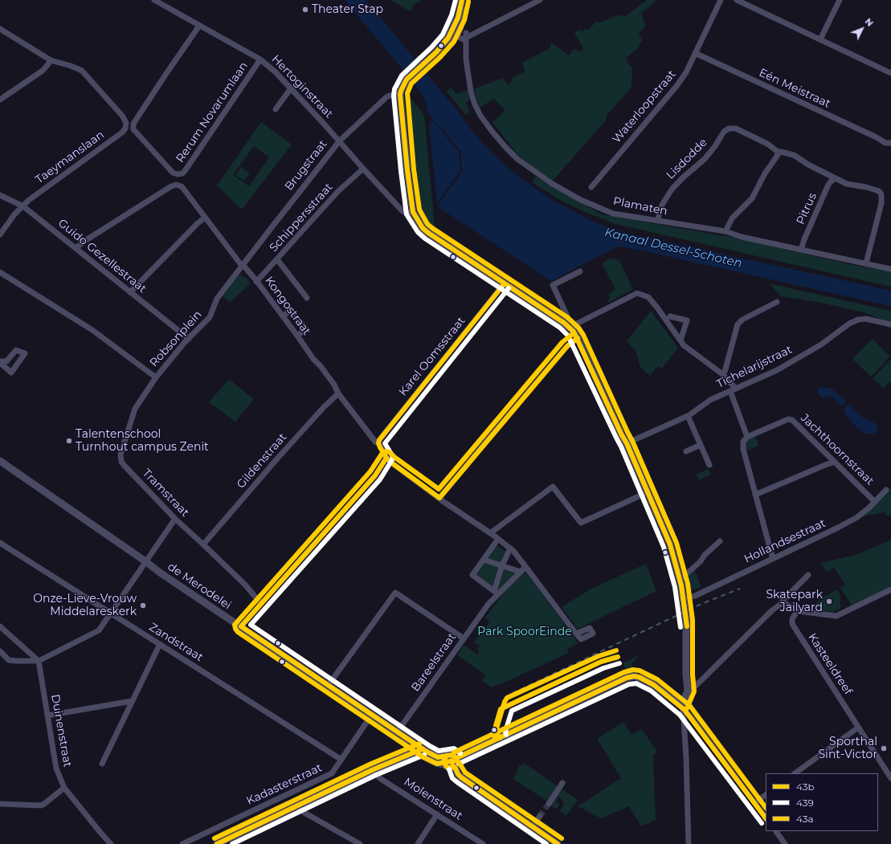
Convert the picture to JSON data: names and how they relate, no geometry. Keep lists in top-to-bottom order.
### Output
{
  "streets": {
    "street": [
      "Hertoginstraat",
      "Eén Meistraat",
      "Waterloopstraat",
      "Rerum Novarumlaan",
      "Taeymanslaan",
      "Lisdodde",
      "Brugstraat",
      "Plamaten",
      "Pitrus",
      "Schippersstraat",
      "Guido Gezellestraat",
      "Kongostraat",
      "Robsonplein",
      "Karel Oomsstraat",
      "Tichelarijstraat",
      "Jachthoornstraat",
      "Gildenstraat",
      "Tramstraat",
      "Hollandsestraat",
      "de Merodelei",
      "Zandstraat",
      "Bareelstraat",
      "Kasteeldreef",
      "Duinenstraat",
      "Kadasterstraat",
      "Molenstraat"
    ]
  },
  "crossings": [
    ["Hertoginstraat", "Rerum Novarumlaan"],
    ["Hertoginstraat", "Brugstraat"],
    ["Hertoginstraat", "Schippersstraat"],
    ["Eén Meistraat", "Waterloopstraat"],
    ["Taeymanslaan", "Guido Gezellestraat"],
    ["Lisdodde", "Plamaten"],
    ["Brugstraat", "Kongostraat"],
    ["Brugstraat", "Robsonplein"],
    ["Plamaten", "Pitrus"],
    ["Schippersstraat", "Kongostraat"],
    ["Guido Gezellestraat", "Kongostraat"],
    ["Guido Gezellestraat", "Robsonplein"],
    ["Kongostraat", "Robsonplein"],
    ["Kongostraat", "Karel Oomsstraat"],
    ["Kongostraat", "Gildenstraat"],
    ["Robsonplein", "Tramstraat"],
    ["Jachthoornstraat", "Hollandsestraat"],
    ["Gildenstraat", "Tramstraat"],
    ["de Merodelei", "Bareelstraat"],
    ["de Merodelei", "Kadasterstraat"],
    ["Zandstraat", "Kadasterstraat"]
  ],
  "water": ["Kanaal Dessel-Schoten"],
  "parks": ["Park SpoorEinde"],
  "places": [
    "Theater Stap",
    "Talentenschool Turnhout campus Zenit",
    "Skatepark Jailyard",
    "Onze-Lieve-Vrouw Middelareskerk",
    "Sporthal Sint-Victor"
  ],
  "lines": ["transit line 43b", "transit line 439", "transit line 43a"],
  "legend": ["43b", "439", "43a"],
  "north": "top right"
}
